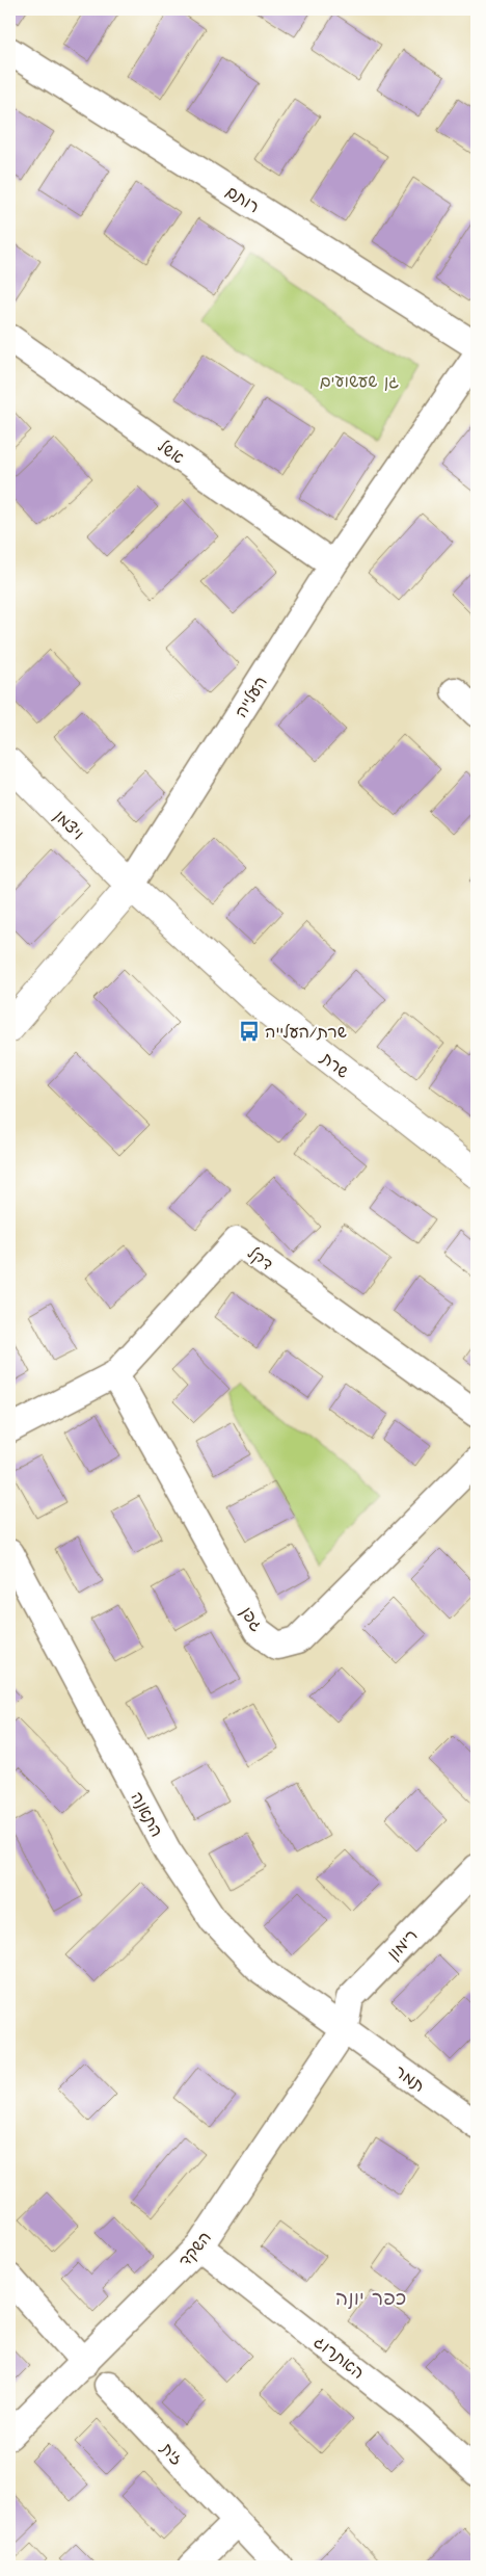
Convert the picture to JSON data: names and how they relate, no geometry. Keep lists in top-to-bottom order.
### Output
{
  "streets": {
    "street": [
      "רותם",
      "אשל",
      "העלייה",
      "ויצמן",
      "שרת",
      "דקל",
      "גפן",
      "התאנה",
      "רימון",
      "תמר",
      "השקד",
      "האתרוג",
      "זית"
    ]
  },
  "crossings": [
    ["אשל", "העלייה"],
    ["העלייה", "ויצמן"],
    ["העלייה", "שרת"],
    ["ויצמן", "שרת"],
    ["דקל", "גפן"],
    ["התאנה", "רימון"],
    ["התאנה", "תמר"],
    ["התאנה", "השקד"],
    ["רימון", "תמר"],
    ["רימון", "השקד"],
    ["תמר", "השקד"],
    ["השקד", "האתרוג"]
  ],
  "districts": ["כפר יונה"],
  "parks": ["גן שעשועים"],
  "places": {
    "bus stop": ["שרת/העלייה"]
  }
}
